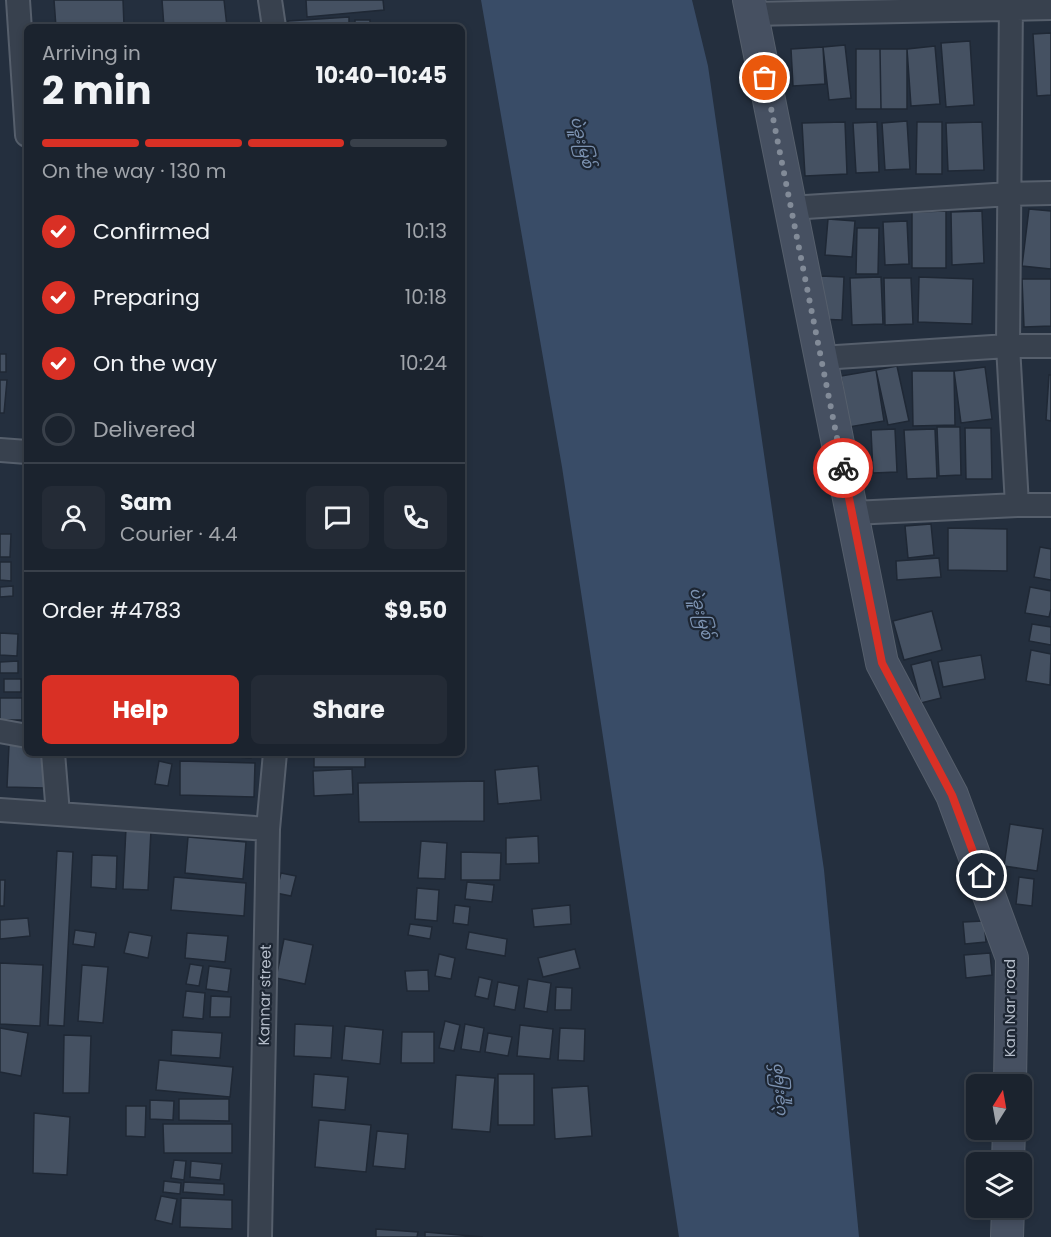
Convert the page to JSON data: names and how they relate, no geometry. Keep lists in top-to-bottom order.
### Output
{
  "streets": {
    "street": ["Kannar street", "Kan Nar road"]
  },
  "water": ["ပဲခူးမြစ်"],
  "north": "top",
  "page": {
    "heading": ["2 min", "Arriving in", "10:40–10:45"],
    "panel": [
      "Sam",
      "Courier · 4.4",
      "Order #4783",
      "$9.50"
    ],
    "bar": "On the way · 130 m",
    "list": [
      ["Confirmed", "10:13"],
      ["Preparing", "10:18"],
      ["On the way", "10:24"],
      "Delivered"
    ],
    "buttons": ["Help", "Share"]
  }
}
